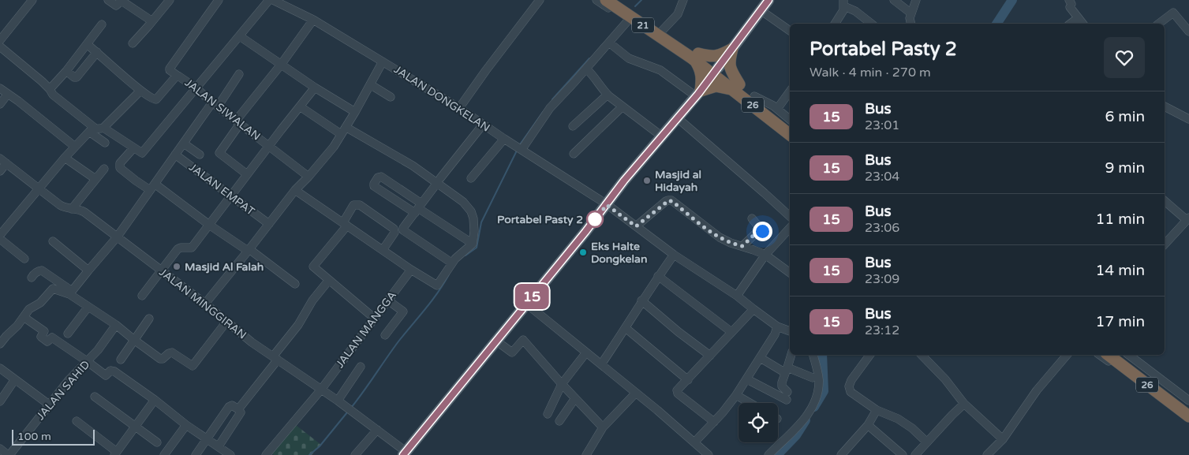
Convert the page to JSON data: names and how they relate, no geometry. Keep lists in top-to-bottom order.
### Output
{
  "streets": {
    "highway": ["21", "26"],
    "street": [
      "JALAN DONGKELAN",
      "JALAN SIWALAN",
      "JALAN EMPAT",
      "JALAN MINGGIRAN",
      "JALAN MANGGA",
      "JALAN SAHID"
    ]
  },
  "crossings": [
    ["21", "26"],
    ["JALAN MINGGIRAN", "JALAN MANGGA"]
  ],
  "places": [
    "Masjid al Hidayah",
    "Portabel Pasty 2",
    "Eks Halte Dongkelan",
    "Masjid Al Falah"
  ],
  "lines": ["bus line 15"],
  "scale_bar": "100 m",
  "page": {
    "on_map": "15",
    "heading": ["Portabel Pasty 2", "Walk · 4 min · 270 m"],
    "list": [
      {
        "mark": "15",
        "name": "Bus",
        "note": "23:01",
        "value": "6 min"
      },
      {
        "mark": "15",
        "name": "Bus",
        "note": "23:04",
        "value": "9 min"
      },
      {
        "mark": "15",
        "name": "Bus",
        "note": "23:06",
        "value": "11 min"
      },
      {
        "mark": "15",
        "name": "Bus",
        "note": "23:09",
        "value": "14 min"
      },
      {
        "mark": "15",
        "name": "Bus",
        "note": "23:12",
        "value": "17 min"
      }
    ],
    "scale": "100 m"
  }
}
